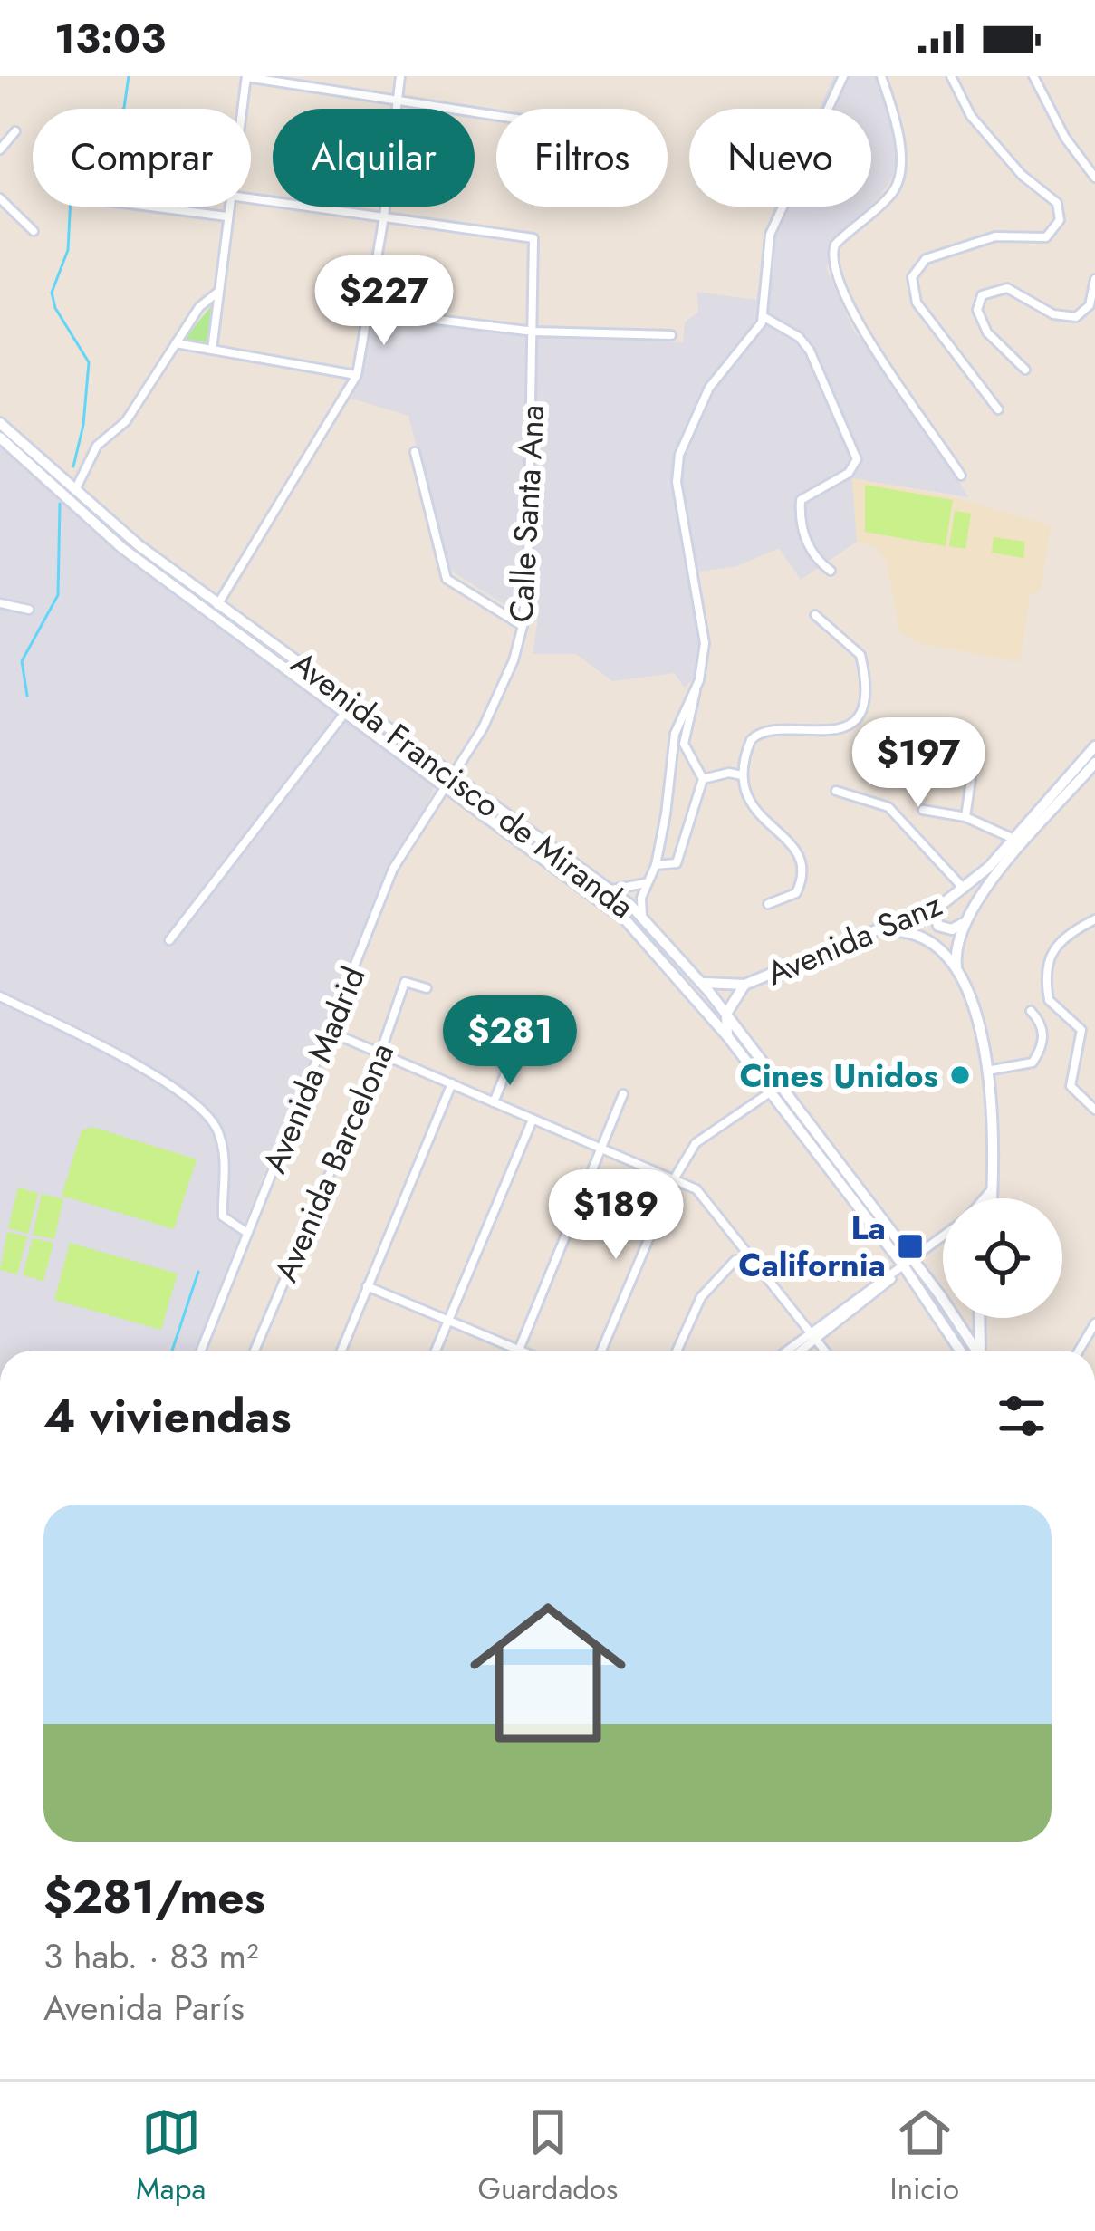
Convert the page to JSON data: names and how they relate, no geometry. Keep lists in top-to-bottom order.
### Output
{
  "streets": {
    "main road": ["Avenida Francisco de Miranda", "Avenida Sanz"],
    "street": ["Calle Santa Ana", "Avenida Madrid", "Avenida Barcelona"]
  },
  "crossings": [
    ["Calle Santa Ana", "Avenida Francisco de Miranda"],
    ["Calle Santa Ana", "Avenida Madrid"],
    ["Avenida Francisco de Miranda", "Avenida Madrid"]
  ],
  "places": {
    "other": ["Cines Unidos"],
    "transit": ["La California"]
  },
  "page": {
    "status": "13:03",
    "chip": [
      "Comprar",
      "Alquilar",
      "Filtros",
      "Nuevo"
    ],
    "price": [
      "$227",
      "$197",
      "$281",
      "$189"
    ],
    "heading": "4 viviendas",
    "list": [
      {
        "name": "$281/mes",
        "note": "3 hab. · 83 m² · Avenida París"
      }
    ],
    "tabs": ["Mapa", "Guardados", "Inicio"]
  }
}
